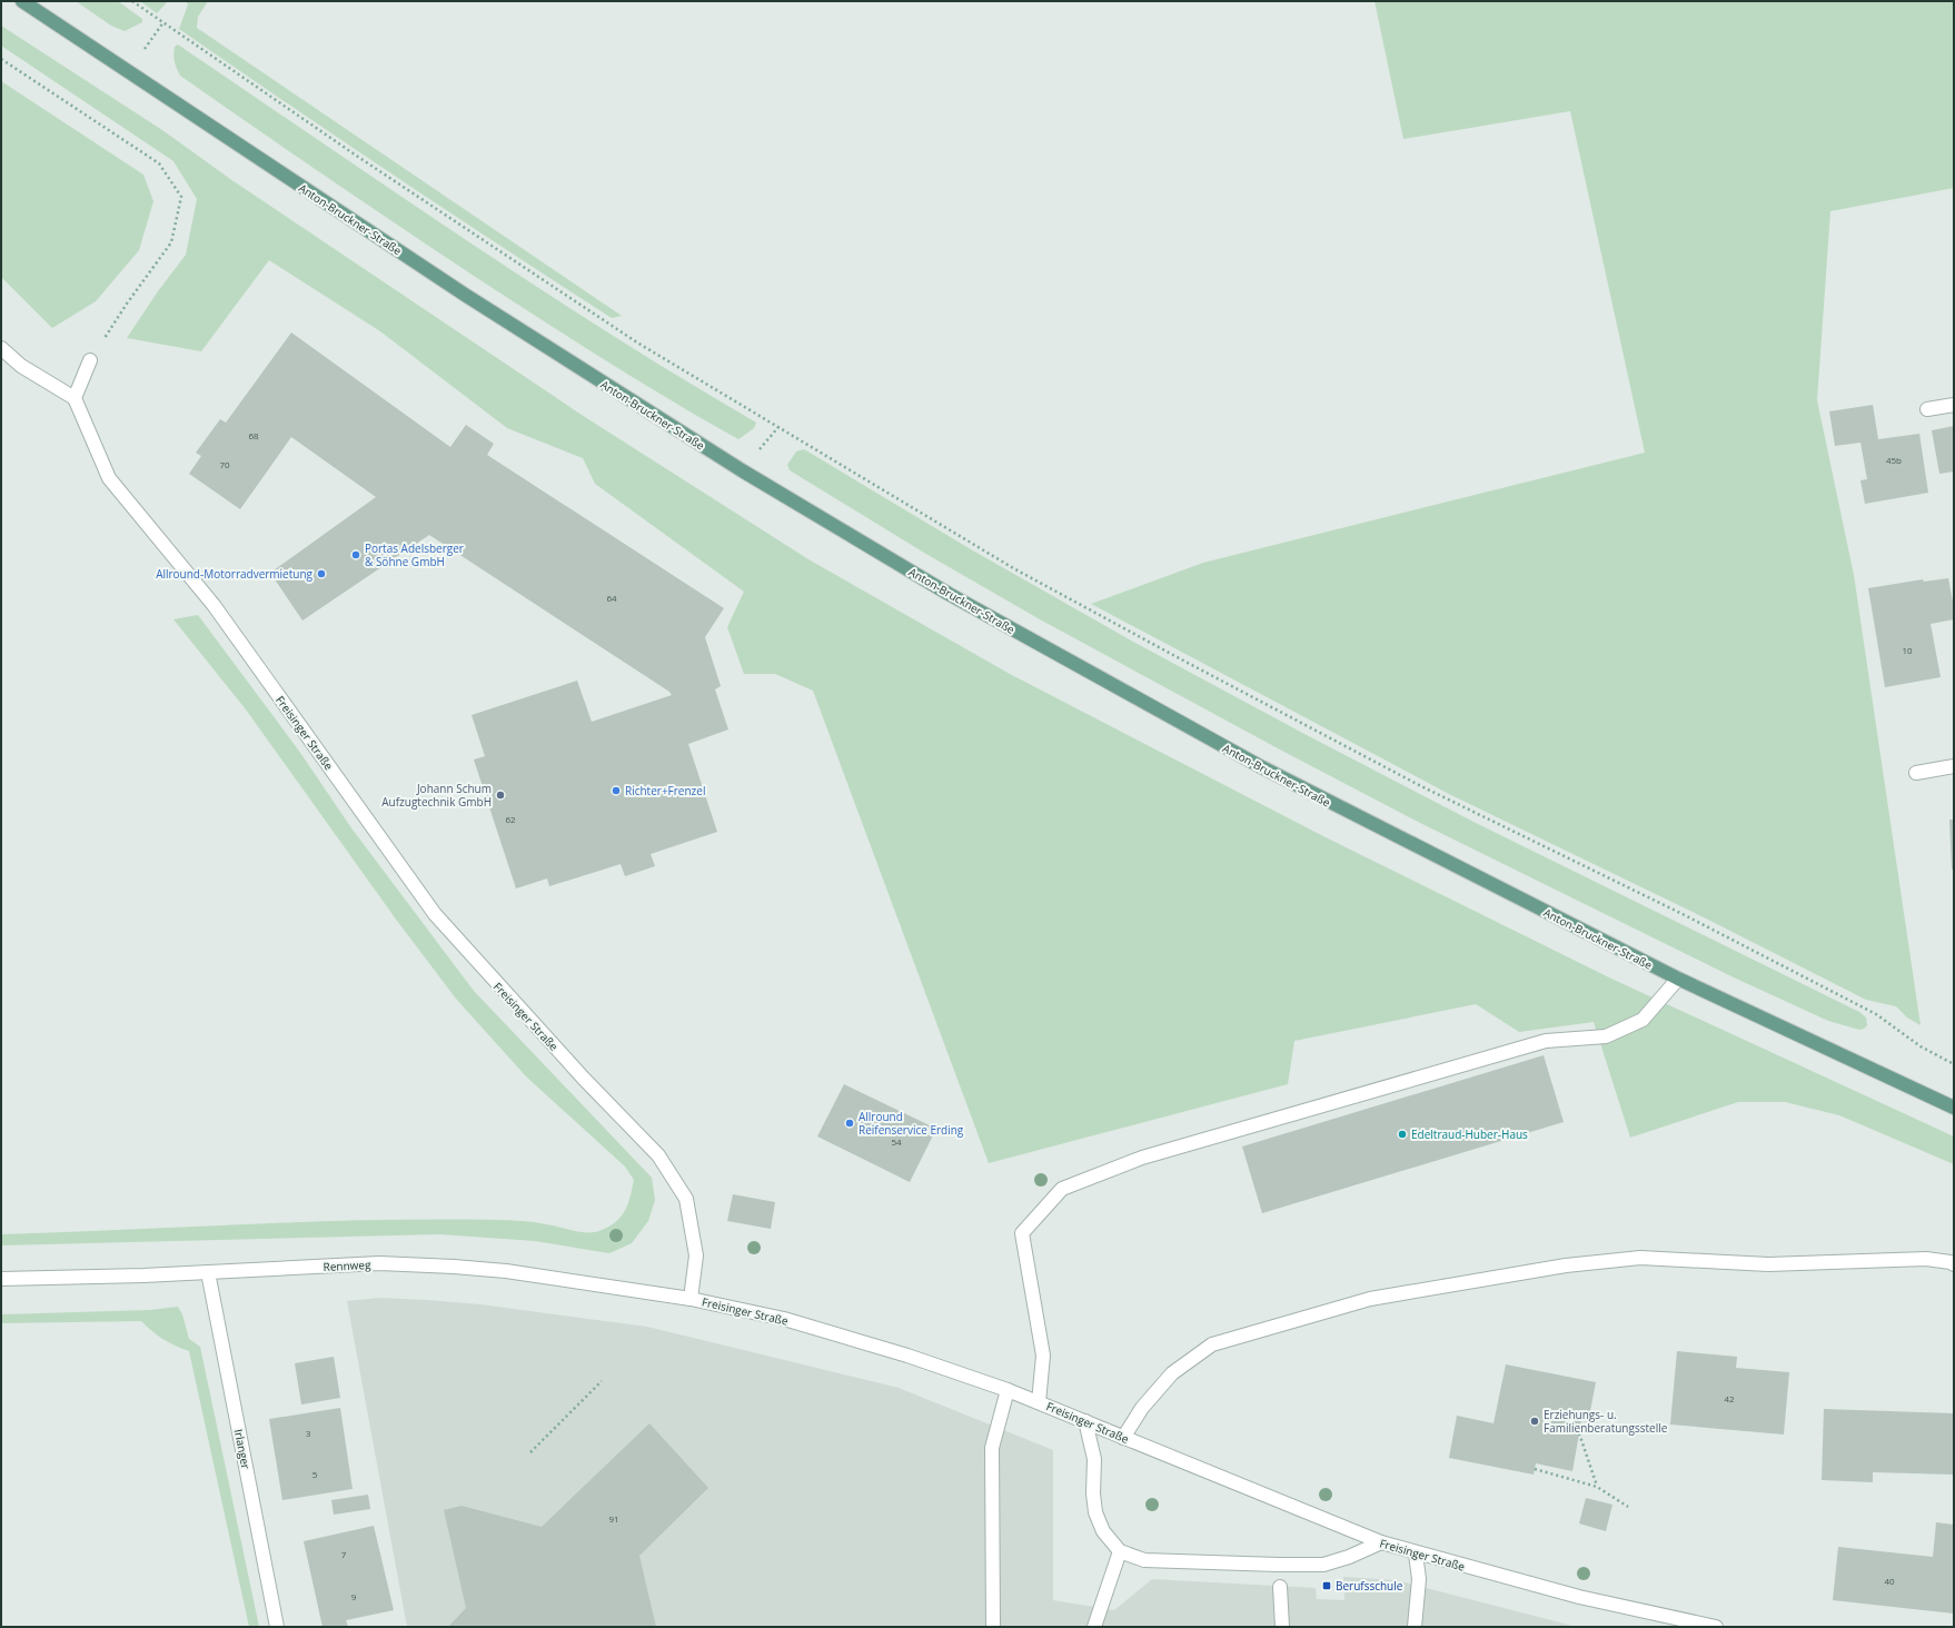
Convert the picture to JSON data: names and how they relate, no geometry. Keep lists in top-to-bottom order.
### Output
{
  "streets": {
    "main road": ["Anton-Bruckner-Straße"],
    "street": ["Freisinger Straße", "Rennweg", "Irlanger"]
  },
  "crossings": [
    ["Freisinger Straße", "Rennweg"],
    ["Rennweg", "Irlanger"]
  ],
  "places": {
    "other": [
      "Portas Adelsberger & Söhne GmbH",
      "Allround-Motorradvermietung",
      "Richter+Frenzel",
      "Johann Schum Aufzugtechnik GmbH",
      "Allround Reifenservice Erding",
      "Edeltraud-Huber-Haus",
      "Erziehungs- u. Familienberatungsstelle"
    ],
    "transit": ["Berufsschule"]
  },
  "house_numbers": [
    "68",
    "45b",
    "70",
    "64",
    "10",
    "62",
    "54",
    "42",
    "3",
    "5",
    "91",
    "7",
    "40",
    "9"
  ]
}
